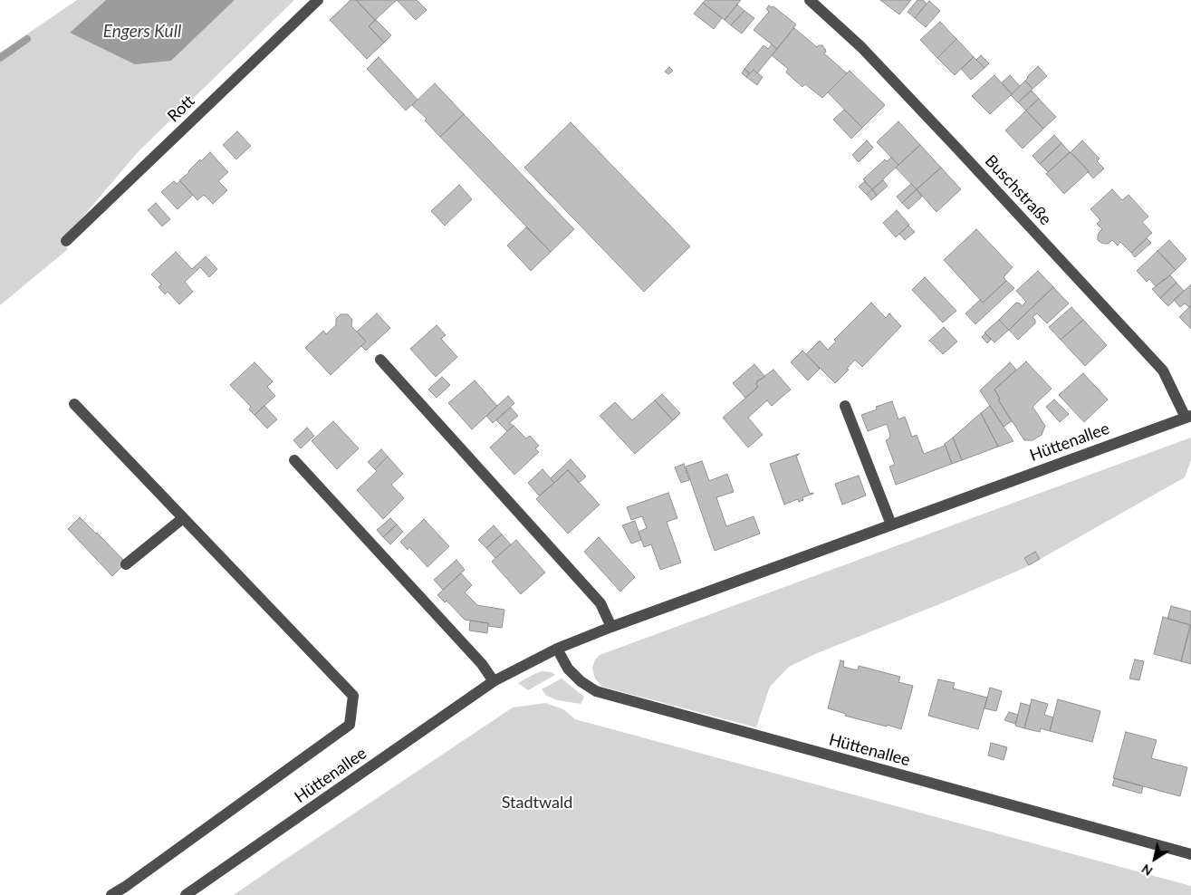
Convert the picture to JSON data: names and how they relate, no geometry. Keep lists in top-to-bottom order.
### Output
{
  "streets": {
    "street": ["Rott", "Buschstraße", "Hüttenallee"]
  },
  "crossings": [
    ["Buschstraße", "Hüttenallee"]
  ],
  "water": ["Engers Kull"],
  "parks": ["Stadtwald"],
  "north": "bottom left"
}
